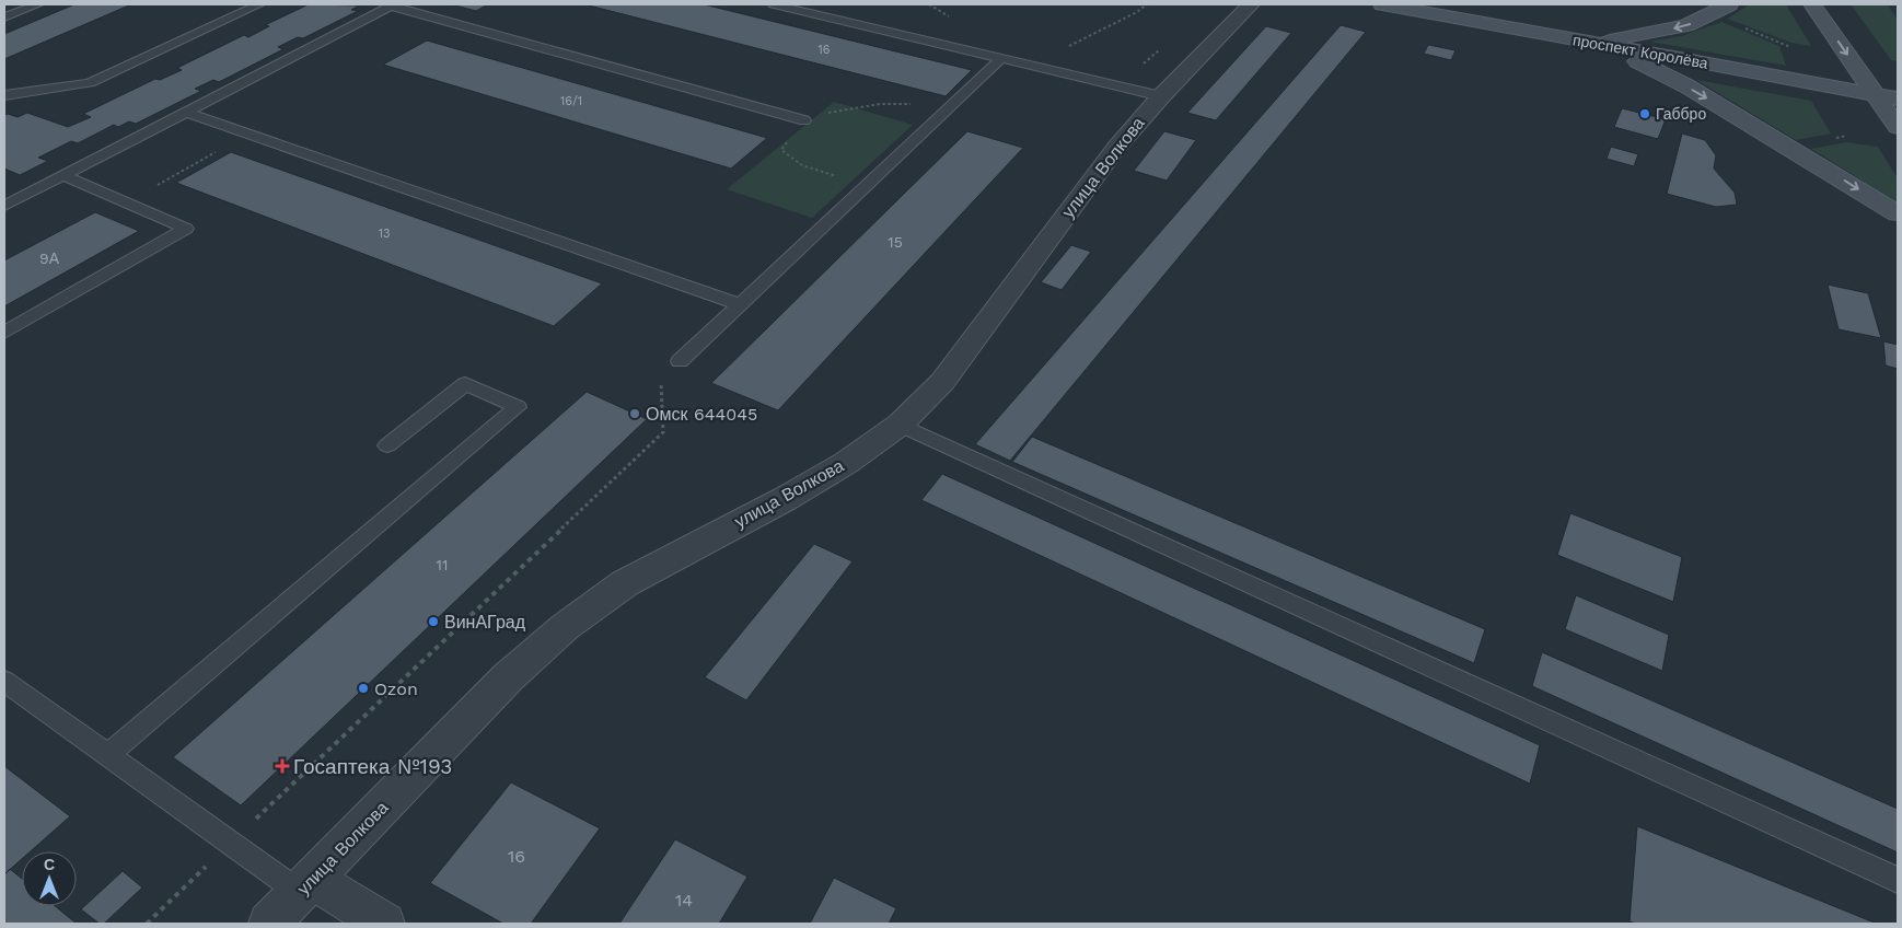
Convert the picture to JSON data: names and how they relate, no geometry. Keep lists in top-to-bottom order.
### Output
{
  "streets": {
    "main road": ["проспект Королёва"],
    "street": ["улица Волкова"]
  },
  "places": {
    "other": [
      "Габбро",
      "Омск 644045",
      "ВинАГрад",
      "Ozon"
    ],
    "health": ["Госаптека №193"]
  },
  "house_numbers": [
    "16",
    "16/1",
    "13",
    "15",
    "9А",
    "11",
    "16",
    "14"
  ],
  "north": "top"
}
